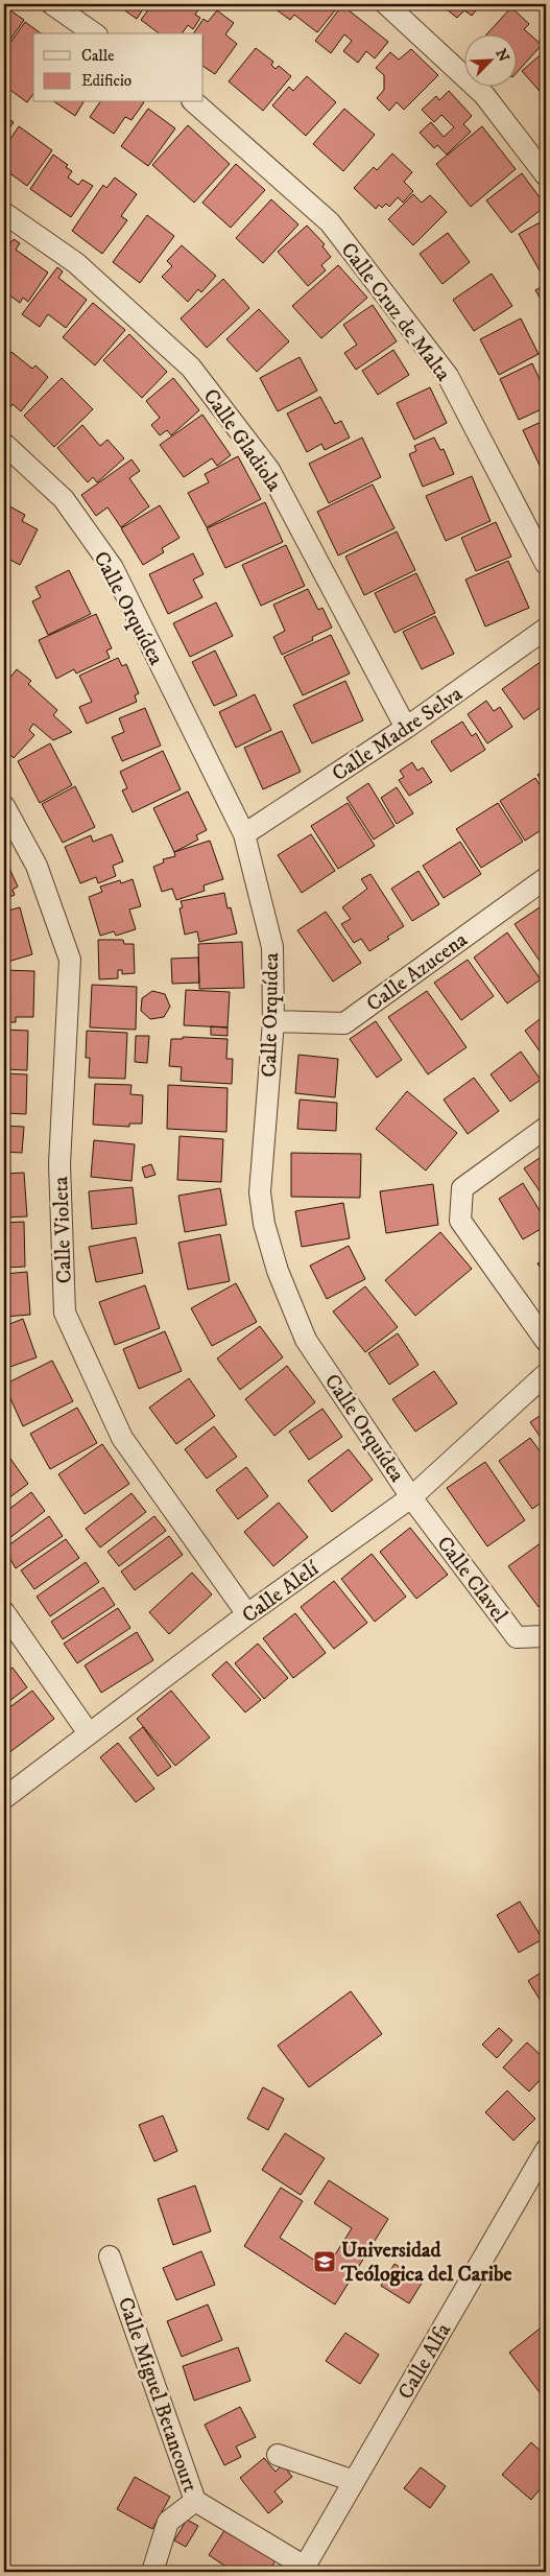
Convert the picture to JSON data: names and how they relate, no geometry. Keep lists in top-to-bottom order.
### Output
{
  "streets": {
    "street": [
      "Calle Cruz de Malta",
      "Calle Gladiola",
      "Calle Orquídea",
      "Calle Madre Selva",
      "Calle Azucena",
      "Calle Violeta",
      "Calle Clavel",
      "Calle Alelí",
      "Calle Alfa",
      "Calle Miguel Betancourt"
    ]
  },
  "crossings": [
    ["Calle Gladiola", "Calle Madre Selva"],
    ["Calle Orquídea", "Calle Madre Selva"],
    ["Calle Orquídea", "Calle Azucena"],
    ["Calle Orquídea", "Calle Clavel"],
    ["Calle Orquídea", "Calle Alelí"],
    ["Calle Violeta", "Calle Alelí"],
    ["Calle Clavel", "Calle Alelí"],
    ["Calle Alfa", "Calle Miguel Betancourt"]
  ],
  "places": {
    "school or university": ["Universidad Teólogica del Caribe"]
  },
  "legend": ["Calle", "Edificio"],
  "north": "top right"
}
